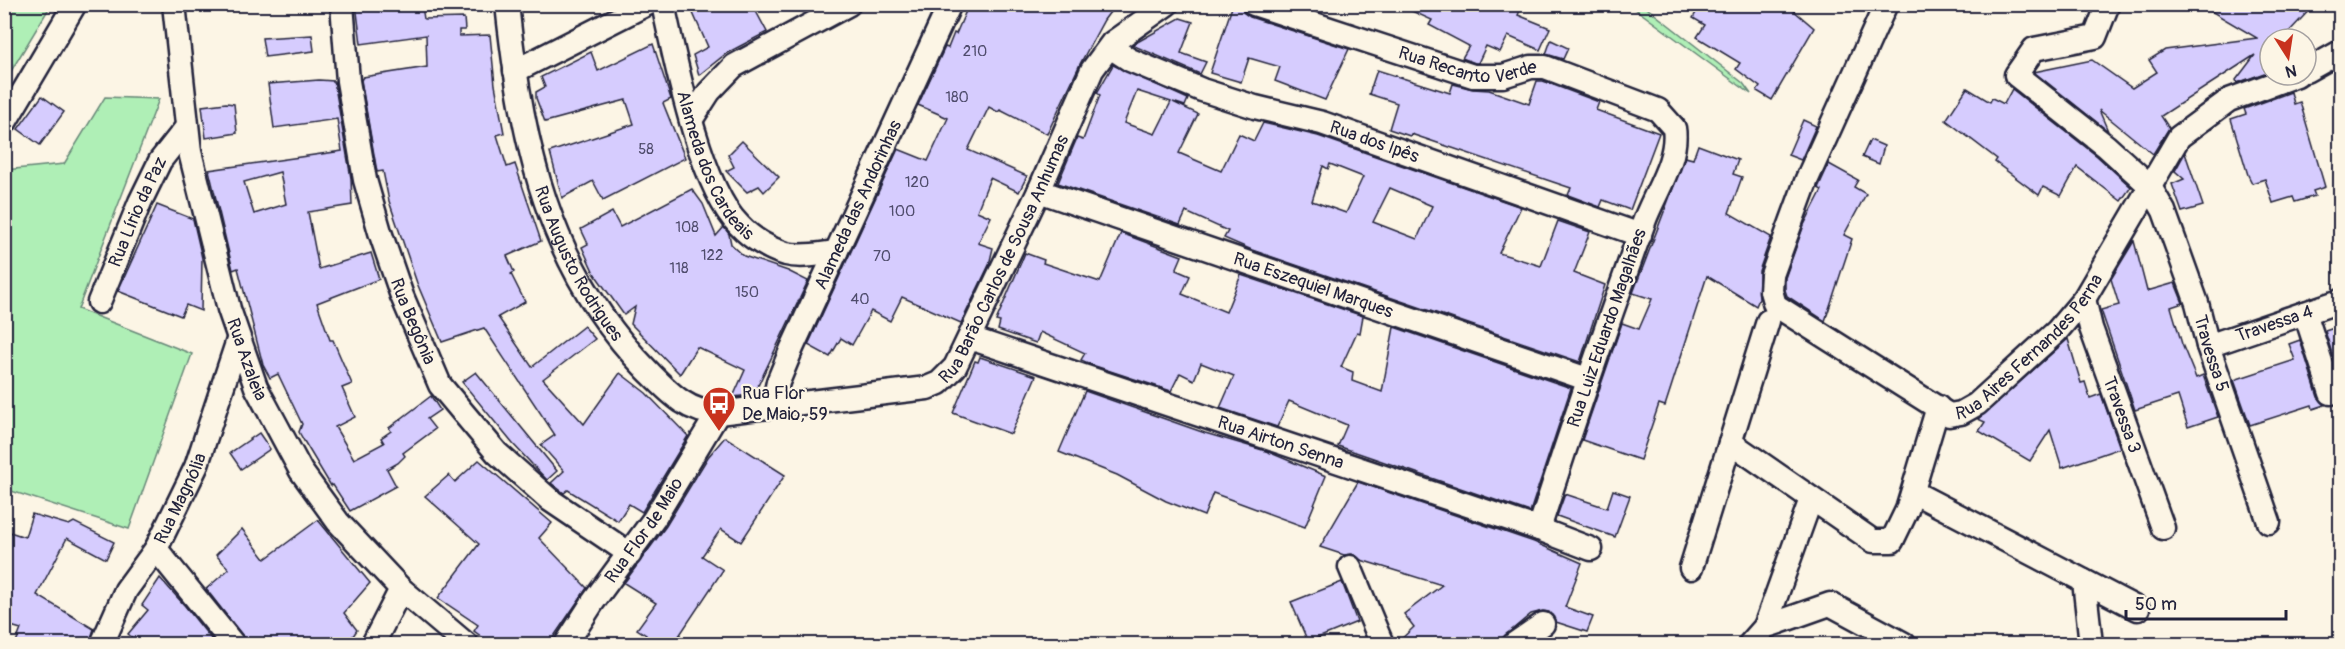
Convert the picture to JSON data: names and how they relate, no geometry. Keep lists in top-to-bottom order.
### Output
{
  "streets": {
    "street": [
      "Rua Recanto Verde",
      "Rua dos Ipês",
      "Alameda dos Cardeais",
      "Alameda das Andorinhas",
      "Rua Lírio da Paz",
      "Rua Barão Carlos de Sousa Anhumas",
      "Rua Augusto Rodrigues",
      "Rua Eszequiel Marques",
      "Rua Begônia",
      "Travessa 4",
      "Rua Luiz Eduardo Magalhães",
      "Rua Aires Fernandes Perna",
      "Travessa 5",
      "Rua Azaleia",
      "Travessa 3",
      "Rua Airton Senna",
      "Rua Magnólia",
      "Rua Flor de Maio"
    ]
  },
  "crossings": [
    ["Rua Recanto Verde", "Rua Luiz Eduardo Magalhães"],
    ["Rua dos Ipês", "Rua Barão Carlos de Sousa Anhumas"],
    ["Rua dos Ipês", "Rua Luiz Eduardo Magalhães"],
    ["Alameda dos Cardeais", "Alameda das Andorinhas"],
    ["Alameda das Andorinhas", "Rua Barão Carlos de Sousa Anhumas"],
    ["Alameda das Andorinhas", "Rua Augusto Rodrigues"],
    ["Rua Lírio da Paz", "Rua Azaleia"],
    ["Rua Barão Carlos de Sousa Anhumas", "Rua Augusto Rodrigues"],
    ["Rua Barão Carlos de Sousa Anhumas", "Rua Eszequiel Marques"],
    ["Rua Barão Carlos de Sousa Anhumas", "Rua Airton Senna"],
    ["Rua Augusto Rodrigues", "Rua Flor de Maio"],
    ["Rua Eszequiel Marques", "Rua Luiz Eduardo Magalhães"],
    ["Rua Begônia", "Rua Flor de Maio"],
    ["Travessa 4", "Travessa 5"],
    ["Rua Luiz Eduardo Magalhães", "Rua Airton Senna"],
    ["Rua Aires Fernandes Perna", "Travessa 5"],
    ["Rua Aires Fernandes Perna", "Travessa 3"],
    ["Rua Azaleia", "Rua Magnólia"]
  ],
  "places": {
    "bus stop": ["Rua Flor De Maio, 59"]
  },
  "house_numbers": [
    "210",
    "180",
    "58",
    "120",
    "100",
    "108",
    "122",
    "70",
    "118",
    "150",
    "40"
  ],
  "scale_bar": "50 m",
  "north": "bottom"
}
